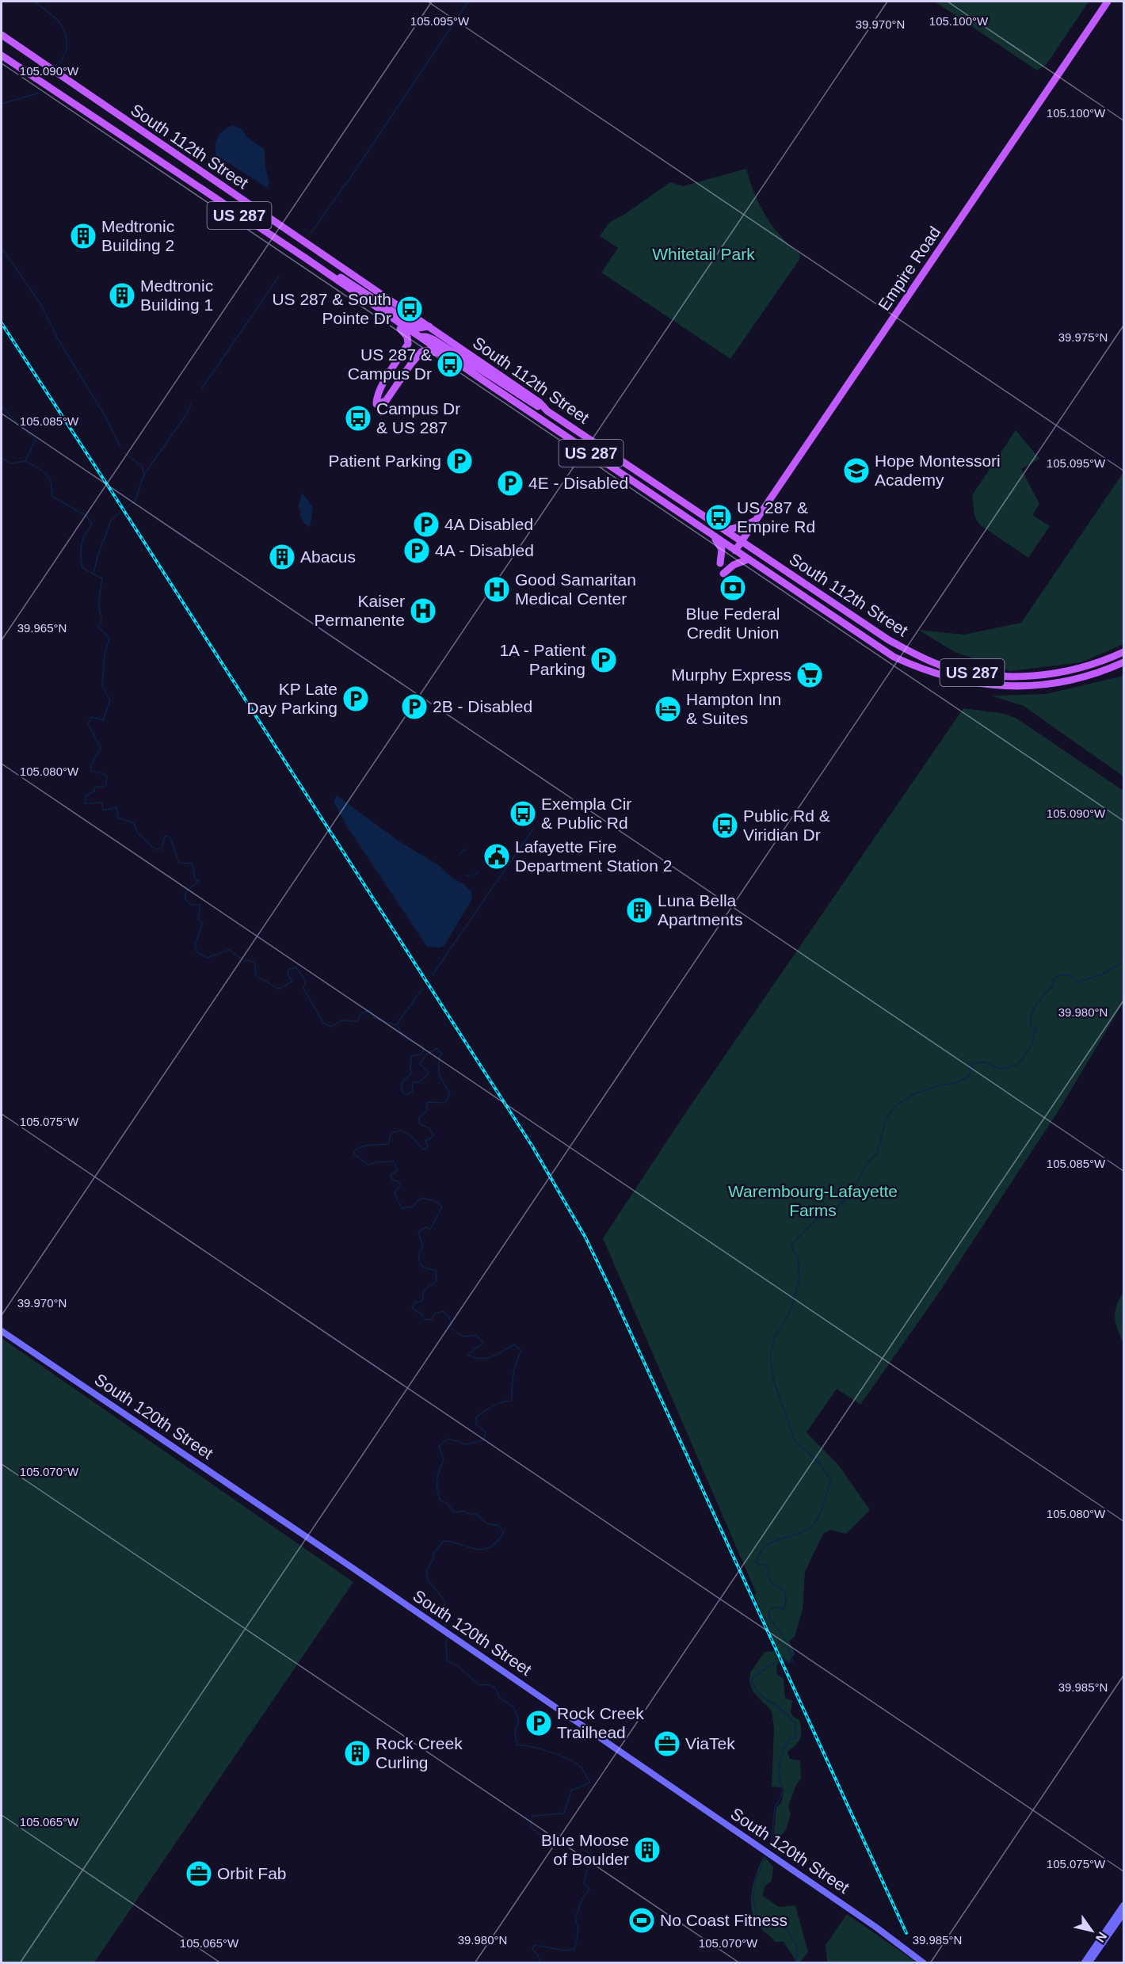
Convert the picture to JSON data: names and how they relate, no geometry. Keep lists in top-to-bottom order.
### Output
{
  "streets": {
    "main road": [
      "South 112th Street",
      "US 287",
      "Empire Road",
      "South 120th Street"
    ]
  },
  "crossings": [
    ["South 112th Street", "Empire Road"]
  ],
  "parks": ["Whitetail Park", "Warembourg-Lafayette Farms"],
  "places": {
    "building": [
      "Medtronic Building 2",
      "Medtronic Building 1",
      "Abacus",
      "Luna Bella Apartments",
      "Rock Creek Curling",
      "Blue Moose of Boulder"
    ],
    "bus stop": [
      "US 287 & South Pointe Dr",
      "US 287 & Campus Dr",
      "Campus Dr & US 287",
      "US 287 & Empire Rd",
      "Exempla Cir & Public Rd",
      "Public Rd & Viridian Dr"
    ],
    "parking": [
      "Patient Parking",
      "4E - Disabled",
      "4A Disabled",
      "4A - Disabled",
      "1A - Patient Parking",
      "KP Late Day Parking",
      "2B - Disabled",
      "Rock Creek Trailhead"
    ],
    "school or university": ["Hope Montessori Academy"],
    "bank": ["Blue Federal Credit Union"],
    "hospital": ["Good Samaritan Medical Center", "Kaiser Permanente"],
    "supermarket": ["Murphy Express"],
    "hotel": ["Hampton Inn & Suites"],
    "public building": ["Lafayette Fire Department Station 2"],
    "office": ["ViaTek", "Orbit Fab"],
    "sports": ["No Coast Fitness"]
  },
  "north": "bottom right",
  "coordinates": [
    "105.100°W",
    "105.095°W",
    "39.970°N",
    "105.090°W",
    "39.975°N",
    "105.085°W",
    "39.965°N",
    "105.080°W",
    "39.980°N",
    "105.075°W",
    "105.070°W",
    "39.985°N",
    "105.065°W"
  ]
}
